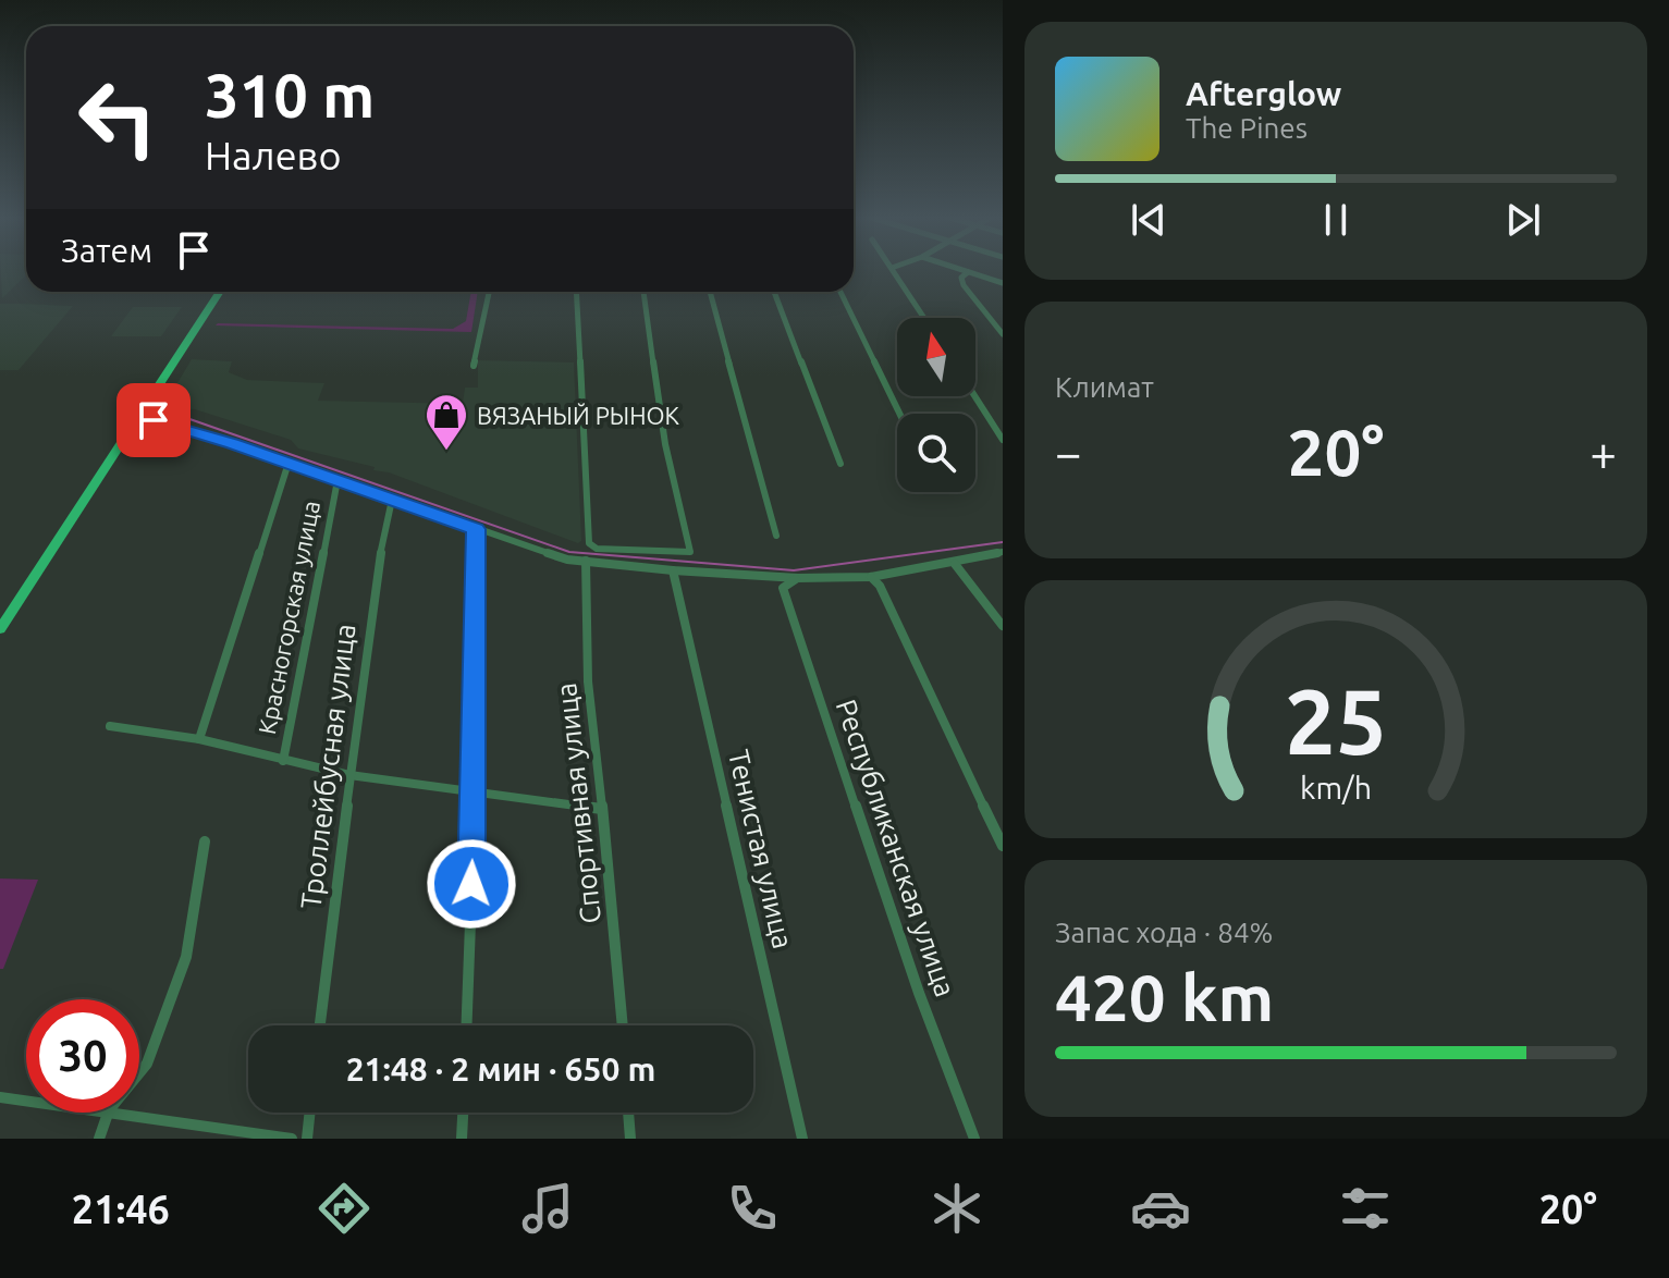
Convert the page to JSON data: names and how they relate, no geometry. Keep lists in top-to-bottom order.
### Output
{
  "streets": {
    "street": [
      "Красногорская улица",
      "Троллейбусная улица",
      "Спортивная улица",
      "Республиканская улица",
      "Тенистая улица"
    ]
  },
  "places": {
    "shop": ["ВЯЗАНЫЙ РЫНОК"]
  },
  "north": "top",
  "page": {
    "turn": ["310 m", "Налево"],
    "song": ["Afterglow", "The Pines"],
    "then": "Затем",
    "tile": [
      "Климат",
      ["Запас хода · 84%", "420 km"]
    ],
    "heat": ["−", "20°", "+"],
    "limit": "30",
    "trip": "21:48 · 2 мин · 650 m",
    "tabs": ["21:46", "20°"],
    "gauge": ["25", "km/h"]
  }
}
